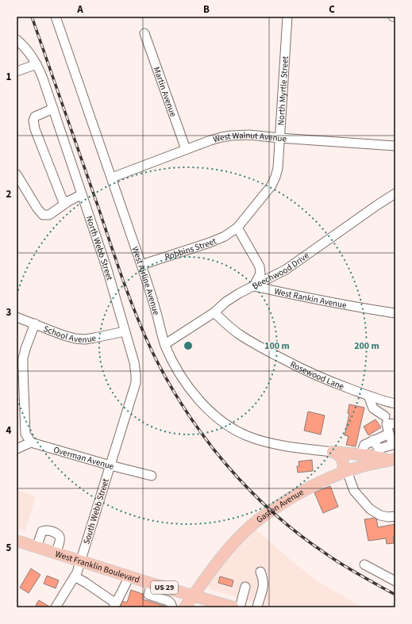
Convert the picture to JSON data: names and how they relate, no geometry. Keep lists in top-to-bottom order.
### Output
{
  "streets": {
    "main road": ["Gaston Avenue", "West Franklin Boulevard", "US 29"],
    "street": [
      "North Myrtle Street",
      "Martin Avenue",
      "West Walnut Avenue",
      "North Webb Street",
      "Robbins Street",
      "Beechwood Drive",
      "West Airline Avenue",
      "West Rankin Avenue",
      "School Avenue",
      "Rosewood Lane",
      "Overman Avenue",
      "South Webb Street"
    ]
  },
  "crossings": [
    ["North Myrtle Street", "West Walnut Avenue"],
    ["North Myrtle Street", "Robbins Street"],
    ["Martin Avenue", "West Walnut Avenue"],
    ["West Walnut Avenue", "West Airline Avenue"],
    ["North Webb Street", "School Avenue"],
    ["North Webb Street", "Overman Avenue"],
    ["North Webb Street", "South Webb Street"],
    ["Robbins Street", "West Airline Avenue"],
    ["Beechwood Drive", "West Airline Avenue"],
    ["Beechwood Drive", "West Rankin Avenue"],
    ["Beechwood Drive", "Rosewood Lane"],
    ["Overman Avenue", "South Webb Street"],
    ["Gaston Avenue", "West Franklin Boulevard"],
    ["South Webb Street", "West Franklin Boulevard"]
  ],
  "grid": {
    "columns": ["A", "B", "C"],
    "rows": [
      "1",
      "2",
      "3",
      "4",
      "5"
    ]
  },
  "rings": ["100 m", "200 m"]
}
